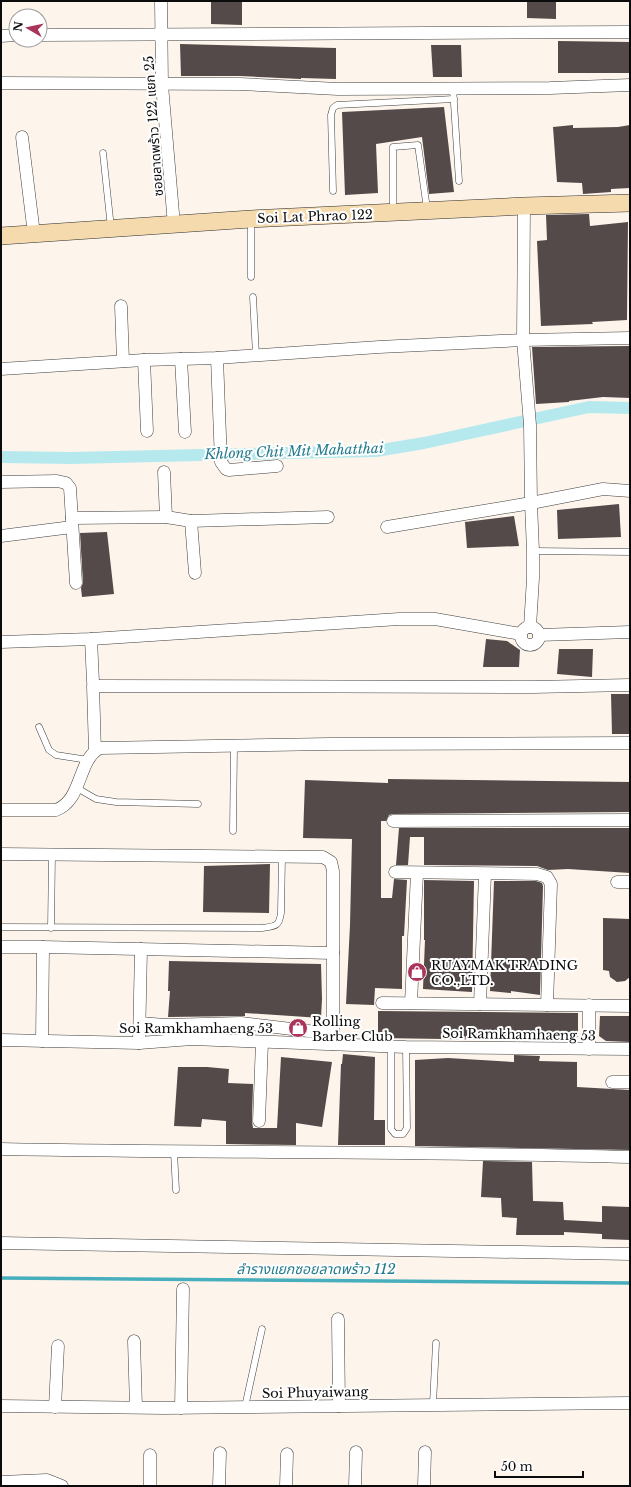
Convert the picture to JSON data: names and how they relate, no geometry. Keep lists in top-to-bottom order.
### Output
{
  "streets": {
    "street": [
      "ซอยลาดพร้าว 122 แยก 25",
      "Soi Lat Phrao 122",
      "Soi Ramkhamhaeng 53",
      "Soi Phuyaiwang"
    ]
  },
  "crossings": [
    ["ซอยลาดพร้าว 122 แยก 25", "Soi Lat Phrao 122"]
  ],
  "water": ["Khlong Chit Mit Mahatthai", "ลำรางแยกซอยลาดพร้าว 112"],
  "places": {
    "shop": ["RUAYMAK TRADING CO.,LTD.", "Rolling Barber Club"]
  },
  "scale_bar": "50 m",
  "north": "left"
}
